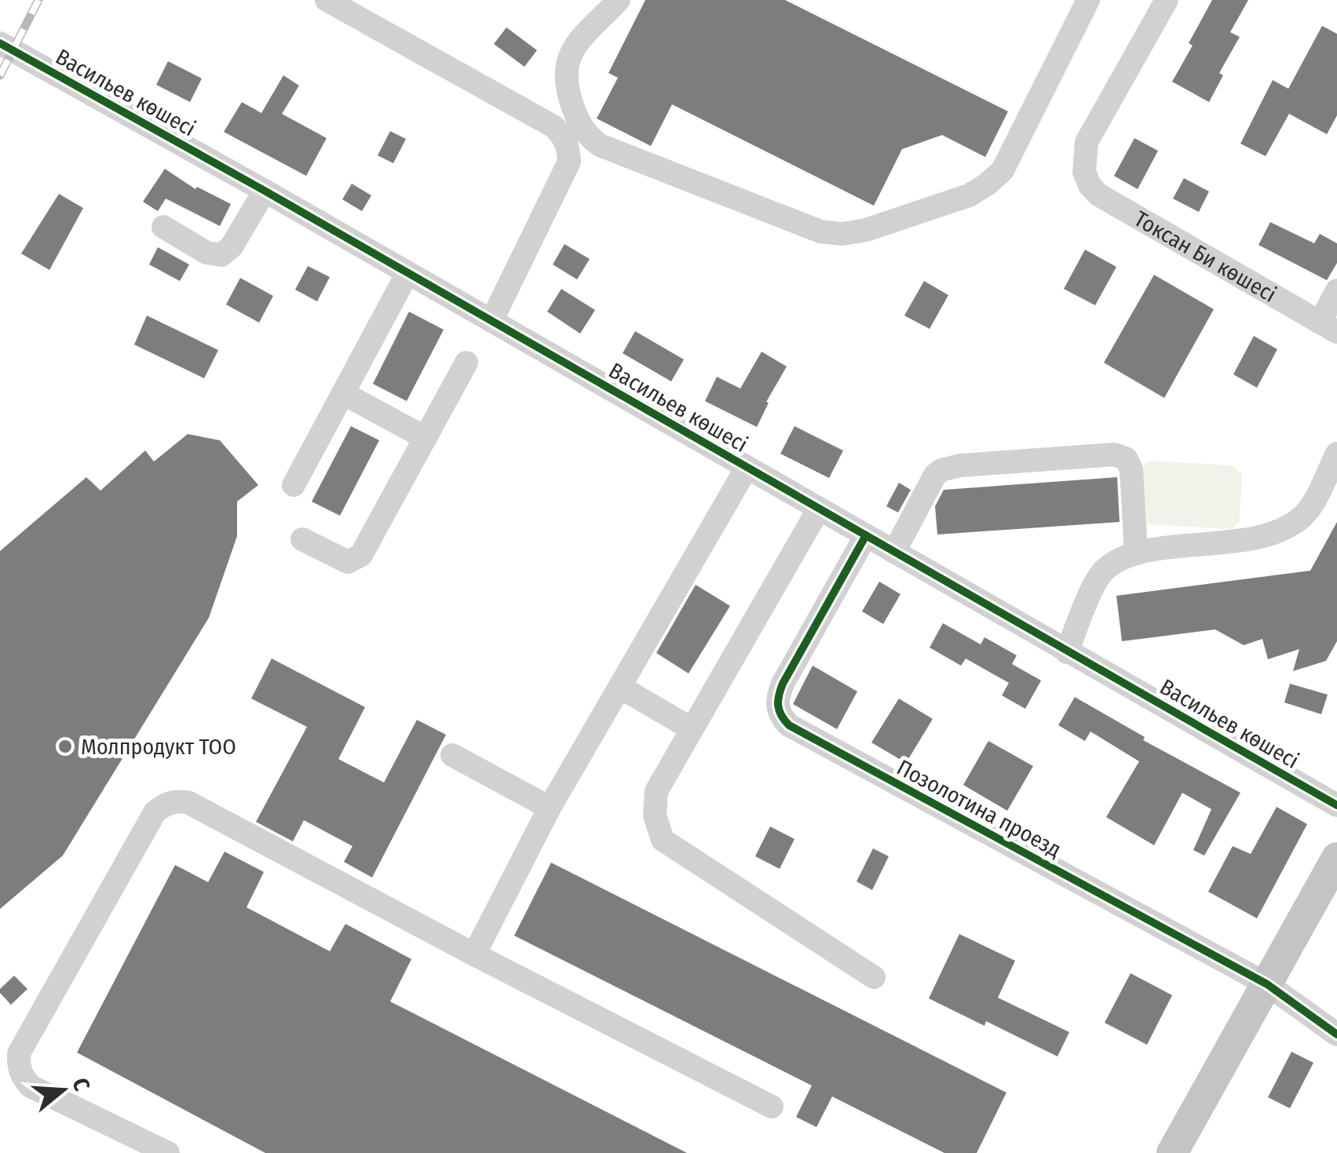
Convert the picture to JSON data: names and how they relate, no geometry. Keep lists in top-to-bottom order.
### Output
{
  "streets": {
    "street": ["Васильев көшесі", "Токсан Би көшесі", "Позолотина проезд"]
  },
  "crossings": [
    ["Васильев көшесі", "Позолотина проезд"]
  ],
  "places": ["Молпродукт ТОО"],
  "north": "right"
}
